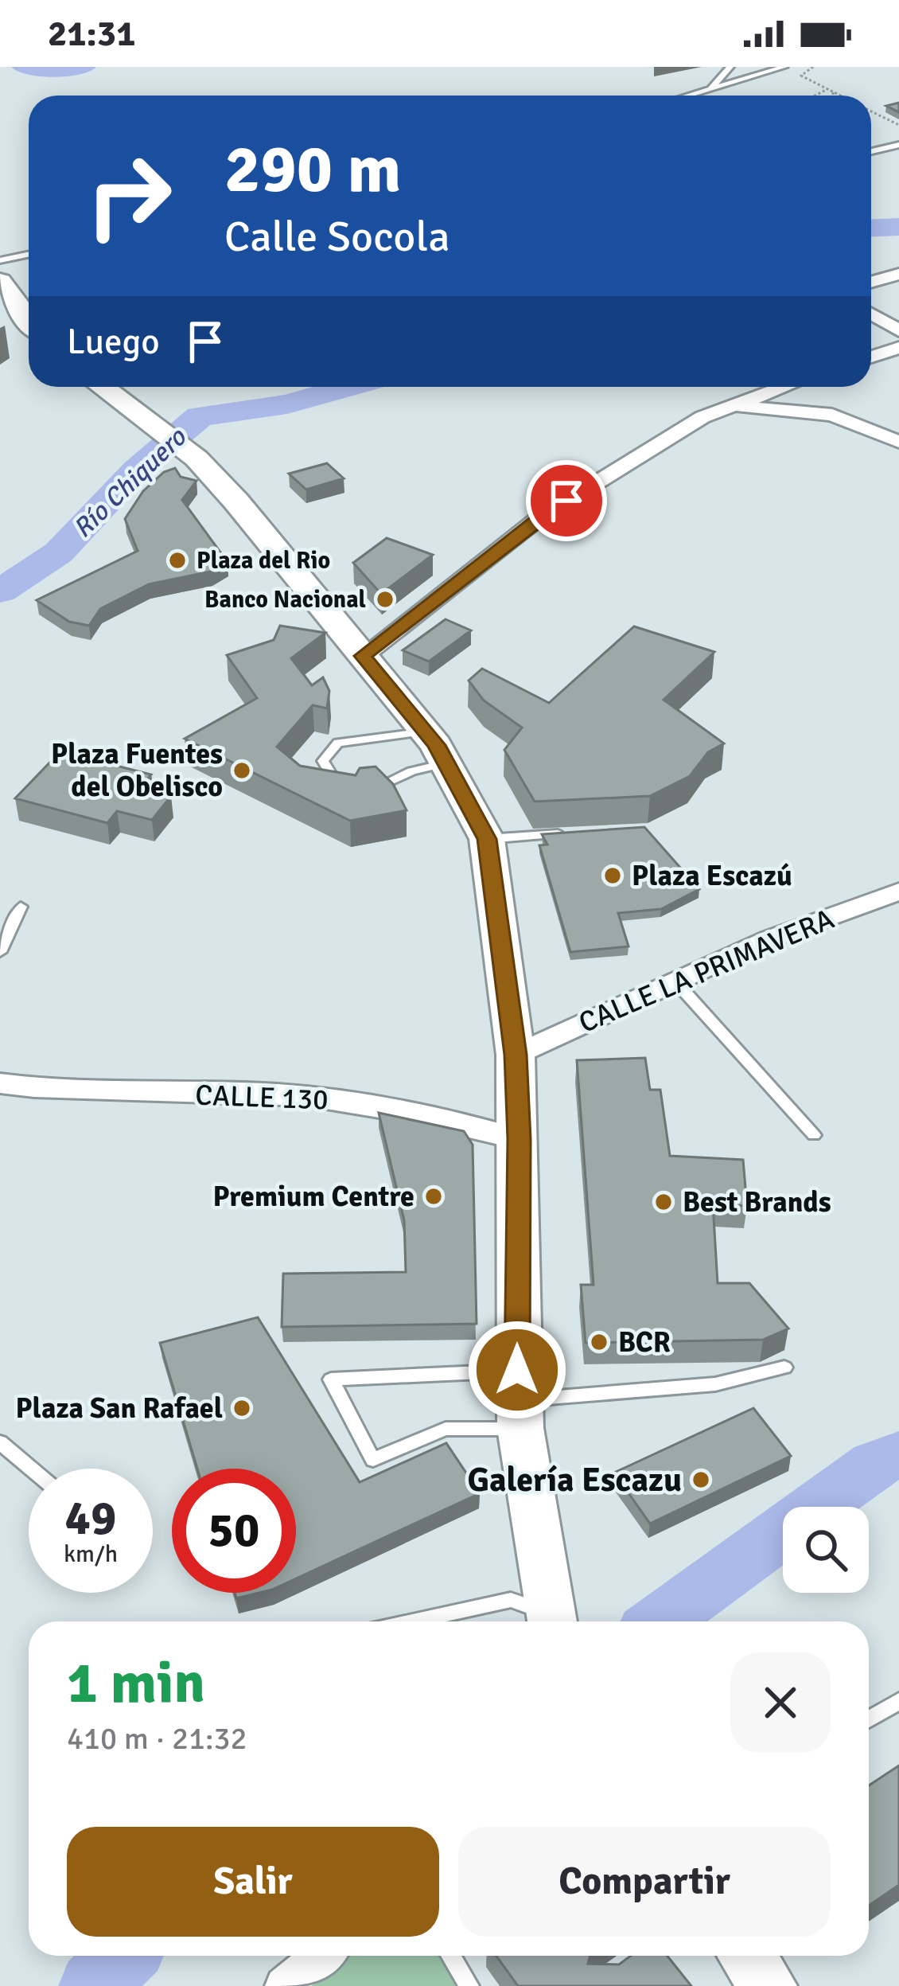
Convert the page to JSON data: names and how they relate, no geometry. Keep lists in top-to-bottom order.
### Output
{
  "streets": {
    "street": ["CALLE LA PRIMAVERA", "CALLE 130"]
  },
  "water": ["Río Chiquero"],
  "places": [
    "Plaza del Rio",
    "Banco Nacional",
    "Plaza Fuentes del Obelisco",
    "Plaza Escazú",
    "Premium Centre",
    "Best Brands",
    "BCR",
    "Plaza San Rafael",
    "Galería Escazu"
  ],
  "page": {
    "status": "21:31",
    "turn": ["290 m", "Calle Socola"],
    "then": "Luego",
    "speed": "49 km/h",
    "limit": "50",
    "heading": ["1 min", "410 m · 21:32"],
    "buttons": ["Salir", "Compartir"]
  }
}
